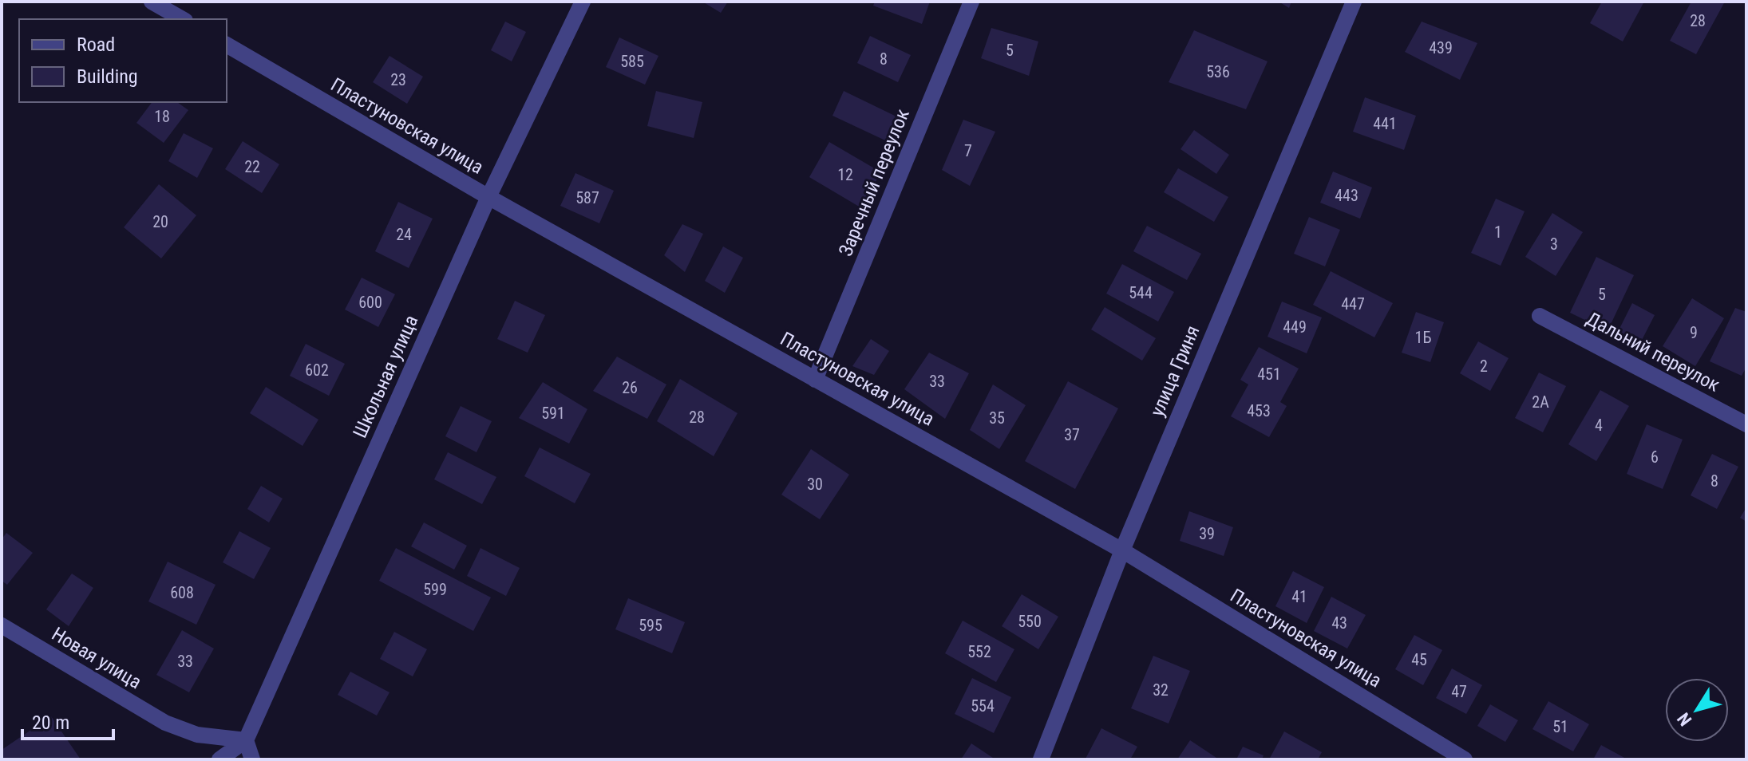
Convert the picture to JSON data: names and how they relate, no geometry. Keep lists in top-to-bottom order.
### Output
{
  "streets": {
    "street": [
      "Пластуновская улица",
      "Заречный переулок",
      "Дальний переулок",
      "улица Гриня",
      "Школьная улица",
      "Новая улица"
    ]
  },
  "crossings": [
    ["Пластуновская улица", "Заречный переулок"],
    ["Пластуновская улица", "улица Гриня"],
    ["Пластуновская улица", "Школьная улица"],
    ["Школьная улица", "Новая улица"]
  ],
  "house_numbers": [
    "28",
    "439",
    "5",
    "8",
    "585",
    "536",
    "23",
    "18",
    "441",
    "7",
    "22",
    "12",
    "443",
    "587",
    "20",
    "1",
    "24",
    "3",
    "544",
    "5",
    "600",
    "447",
    "449",
    "9",
    "1Б",
    "2",
    "602",
    "451",
    "33",
    "26",
    "2А",
    "453",
    "591",
    "28",
    "35",
    "4",
    "37",
    "6",
    "8",
    "30",
    "39",
    "599",
    "608",
    "41",
    "550",
    "43",
    "595",
    "552",
    "45",
    "33",
    "32",
    "47",
    "554",
    "51"
  ],
  "legend": ["Road", "Building"],
  "scale_bar": "20 m",
  "north": "bottom left"
}
